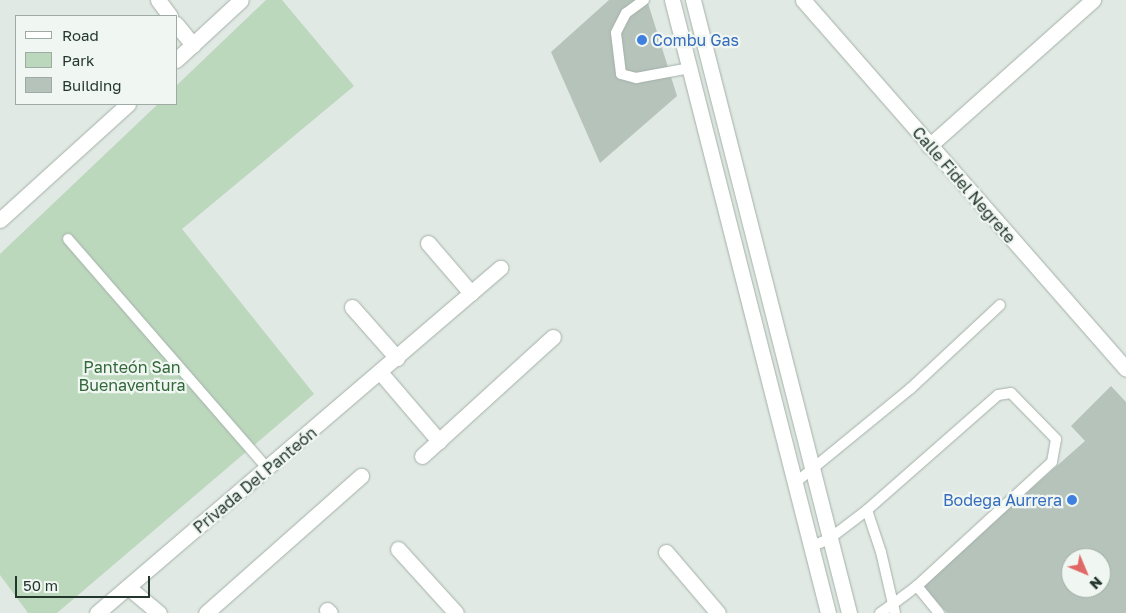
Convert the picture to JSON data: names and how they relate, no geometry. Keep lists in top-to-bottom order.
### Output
{
  "streets": {
    "street": ["Calle Fidel Negrete", "Privada Del Panteón"]
  },
  "parks": ["Panteón San Buenaventura"],
  "places": ["Combu Gas", "Bodega Aurrera"],
  "legend": ["Road", "Park", "Building"],
  "scale_bar": "50 m",
  "north": "bottom right"
}
